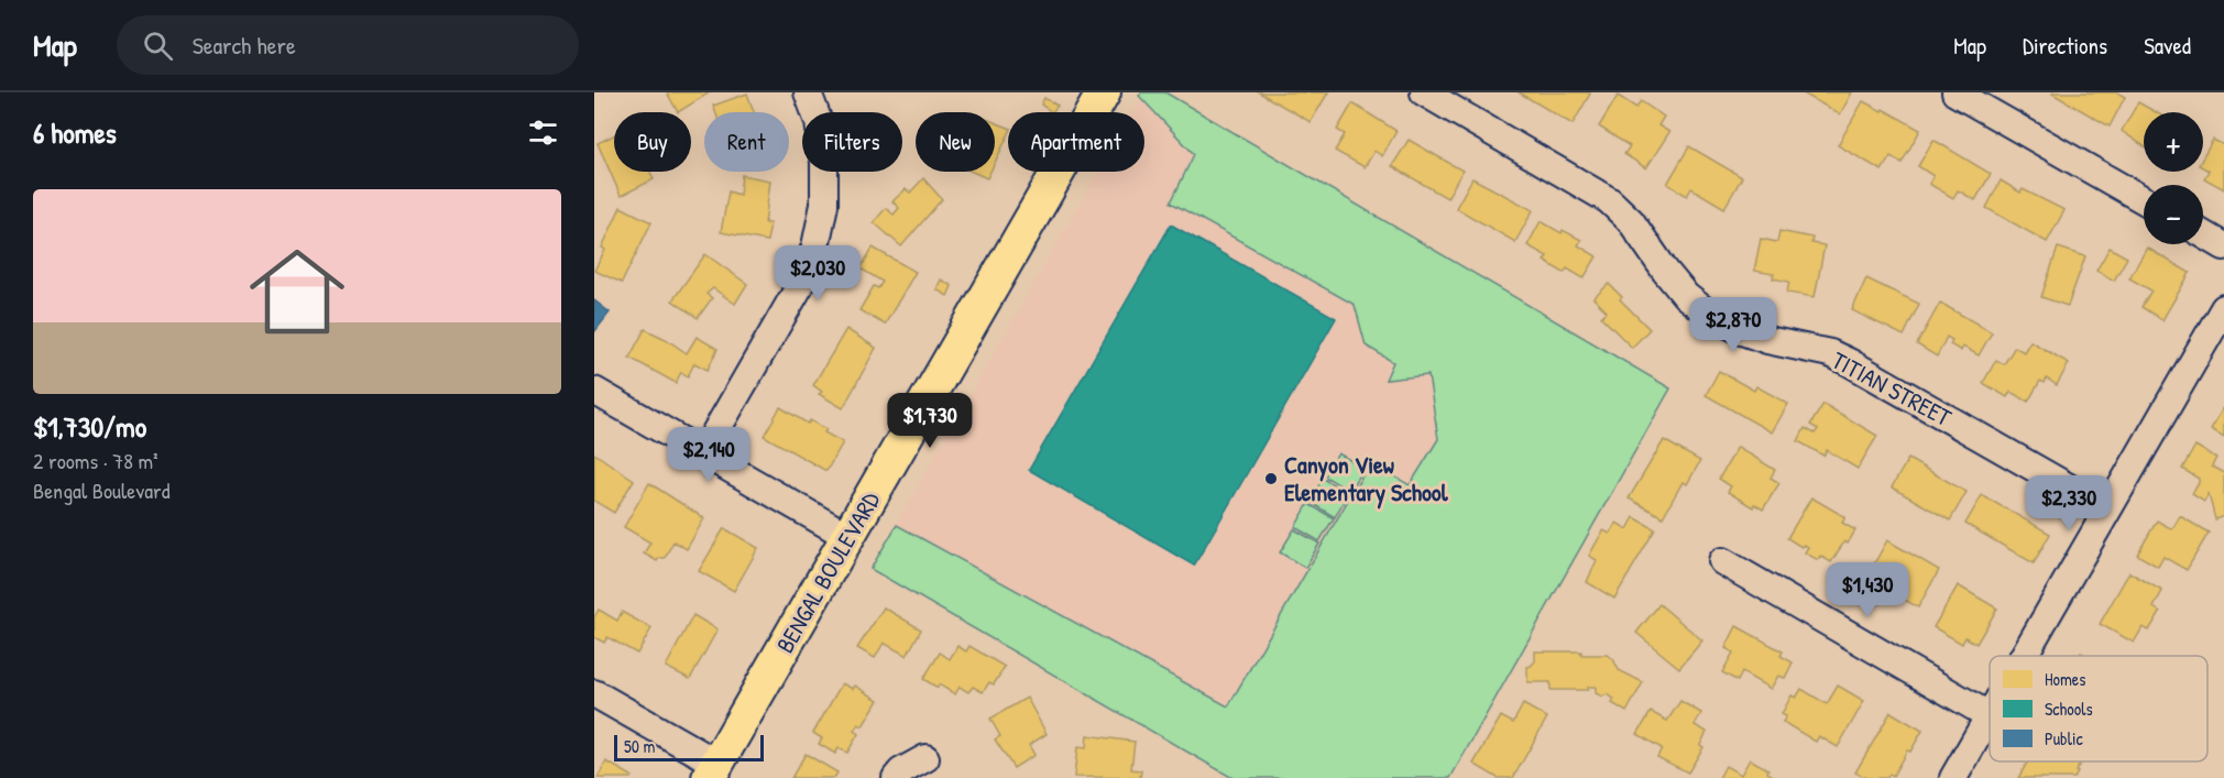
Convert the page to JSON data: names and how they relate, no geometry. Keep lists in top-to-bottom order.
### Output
{
  "streets": {
    "main road": ["BENGAL BOULEVARD"],
    "street": ["TITIAN STREET"]
  },
  "places": ["Canyon View Elementary School"],
  "legend": ["Homes", "Schools", "Public"],
  "scale_bar": "50 m",
  "page": {
    "header": "Map",
    "search": "Search here",
    "nav": ["Map", "Directions", "Saved"],
    "heading": "6 homes",
    "map_buttons": ["+", "−"],
    "chip": [
      "Buy",
      "Rent",
      "Filters",
      "New",
      "Apartment"
    ],
    "list": [
      {
        "name": "$1,730/mo",
        "note": "2 rooms · 78 m² · Bengal Boulevard"
      }
    ],
    "price": [
      "$2,030",
      "$2,870",
      "$1,730",
      "$2,140",
      "$2,330",
      "$1,430"
    ],
    "scale": "50 m"
  }
}
